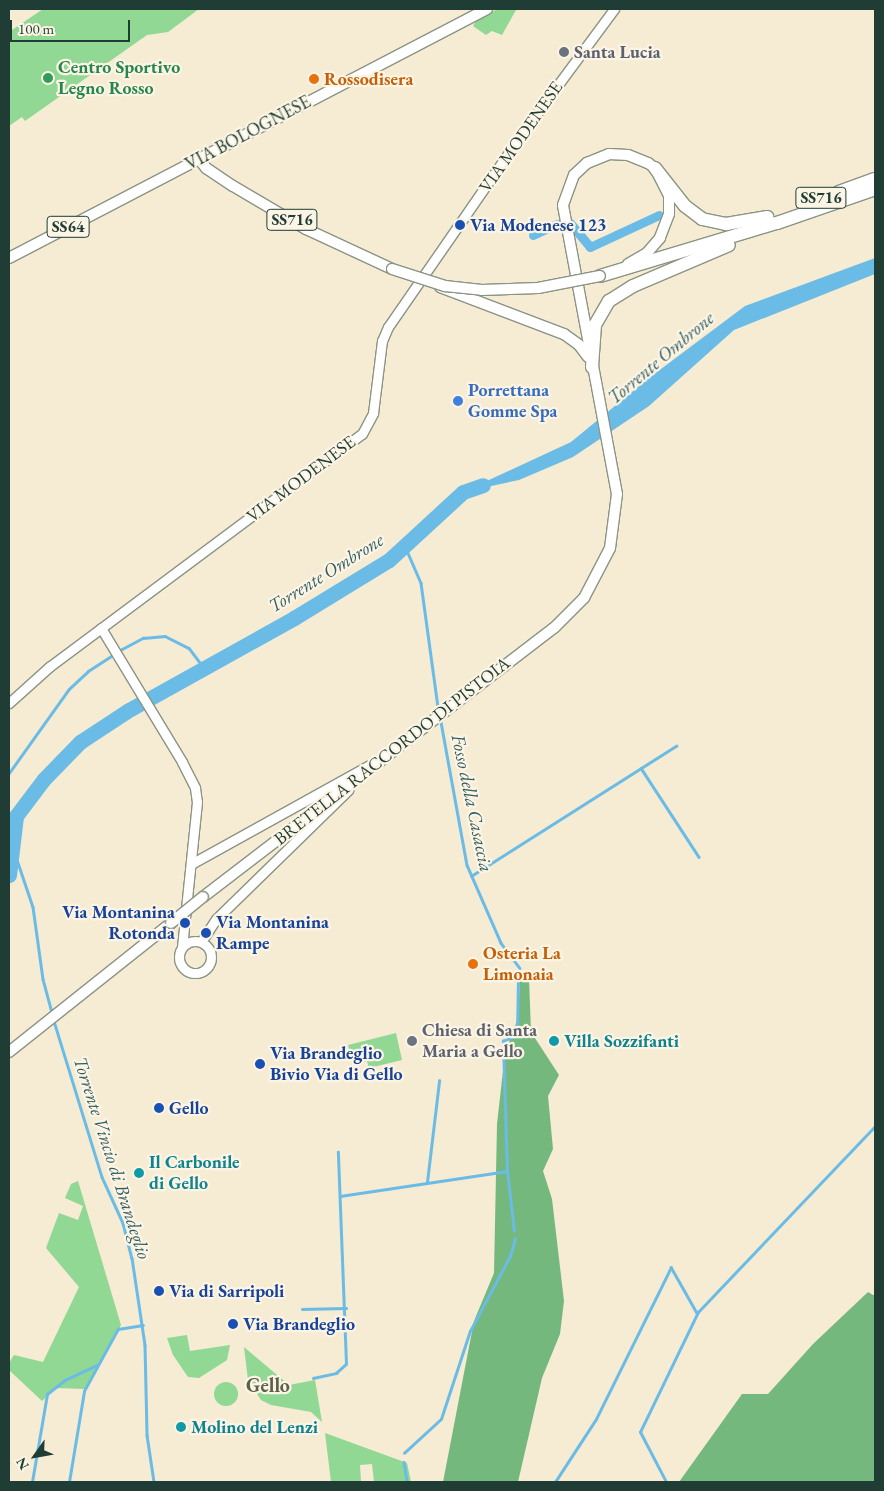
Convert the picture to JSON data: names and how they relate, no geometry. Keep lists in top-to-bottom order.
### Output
{
  "streets": {
    "highway": ["SS716"],
    "main road": ["VIA BOLOGNESE", "SS64", "BRETELLA RACCORDO DI PISTOIA"],
    "street": ["VIA MODENESE"]
  },
  "crossings": [
    ["VIA BOLOGNESE", "SS716"]
  ],
  "districts": ["Gello"],
  "water": ["Torrente Ombrone", "Fosso della Casaccia", "Torrente Vincio di Brandeglio"],
  "places": [
    "Santa Lucia",
    "Centro Sportivo Legno Rosso",
    "Rossodisera",
    "Via Modenese 123",
    "Porrettana Gomme Spa",
    "Via Montanina Rotonda",
    "Via Montanina Rampe",
    "Osteria La Limonaia",
    "Chiesa di Santa Maria a Gello",
    "Villa Sozzifanti",
    "Via Brandeglio Bivio Via di Gello",
    "Gello",
    "Il Carbonile di Gello",
    "Via di Sarripoli",
    "Via Brandeglio",
    "Molino del Lenzi"
  ],
  "scale_bar": "100 m",
  "north": "bottom left"
}
